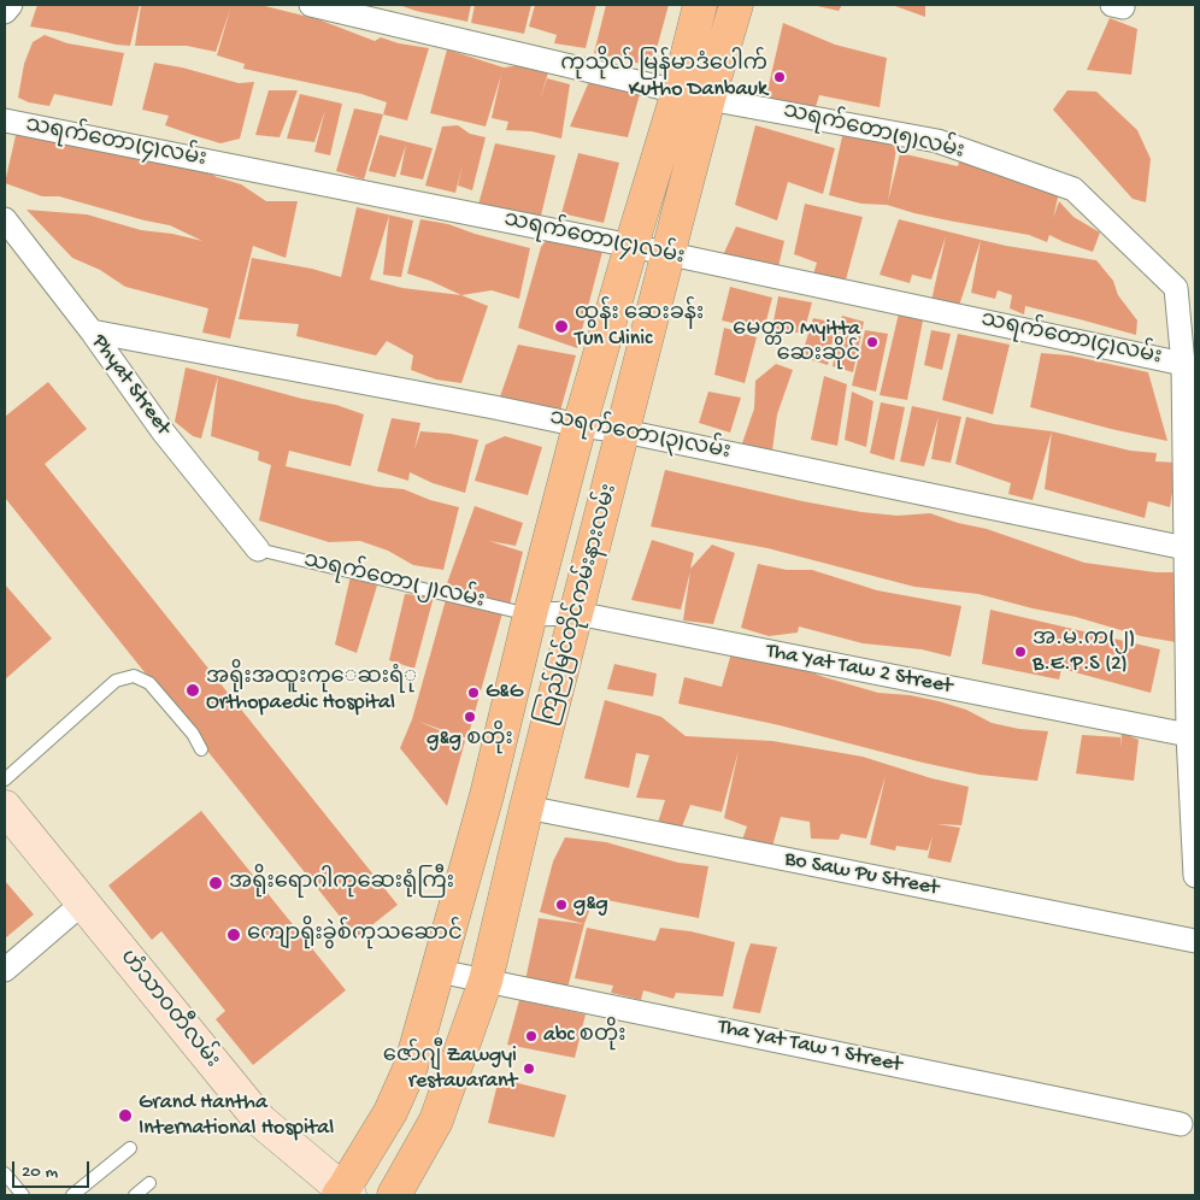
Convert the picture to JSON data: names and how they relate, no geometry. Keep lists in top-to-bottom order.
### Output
{
  "streets": {
    "main road": ["ကြည်မြင်တိုင်ကမ်းနားလမ်း", "ဟံသာဝတီလမ်း"],
    "street": [
      "သရက်တော(၅)လမ်း",
      "သရက်တော(၄)လမ်း",
      "Phyat Street",
      "သရက်တော(၃)လမ်း",
      "Tha Yat Taw 2 Street",
      "Bo Saw Pu Street",
      "Tha Yat Taw 1 Street"
    ],
    "lane": ["သရက်တော(၂)လမ်း"]
  },
  "crossings": [
    ["သရက်တော(၅)လမ်း", "သရက်တော(၄)လမ်း"],
    ["သရက်တော(၅)လမ်း", "သရက်တော(၃)လမ်း"],
    ["သရက်တော(၅)လမ်း", "ကြည်မြင်တိုင်ကမ်းနားလမ်း"],
    ["သရက်တော(၅)လမ်း", "Tha Yat Taw 2 Street"],
    ["သရက်တော(၄)လမ်း", "ကြည်မြင်တိုင်ကမ်းနားလမ်း"],
    ["Phyat Street", "သရက်တော(၃)လမ်း"],
    ["Phyat Street", "သရက်တော(၂)လမ်း"],
    ["သရက်တော(၃)လမ်း", "ကြည်မြင်တိုင်ကမ်းနားလမ်း"],
    ["သရက်တော(၂)လမ်း", "ကြည်မြင်တိုင်ကမ်းနားလမ်း"],
    ["သရက်တော(၂)လမ်း", "Tha Yat Taw 2 Street"],
    ["ကြည်မြင်တိုင်ကမ်းနားလမ်း", "Tha Yat Taw 2 Street"],
    ["ကြည်မြင်တိုင်ကမ်းနားလမ်း", "Bo Saw Pu Street"],
    ["ကြည်မြင်တိုင်ကမ်းနားလမ်း", "ဟံသာဝတီလမ်း"],
    ["ကြည်မြင်တိုင်ကမ်းနားလမ်း", "Tha Yat Taw 1 Street"]
  ],
  "places": [
    "ကုသိုလ် မြန်မာဒံပေါက် Kutho Danbauk",
    "ထွန်း ဆေးခန်း Tun Clinic",
    "မေတ္တာ Myitta ဆေးဆိုင်",
    "အ.မ.က(၂) B.E.P.S (2)",
    "အရိုးအထူးကုေဆးရံု Orthopaedic Hospital",
    "G&G",
    "g&g စတိုး",
    "အရိုးရောဂါကုဆေးရုံကြီး",
    "g&g",
    "ကျောရိုးခွဲစ်ကုသဆောင်",
    "abc စတိုး",
    "ဇော်ဂျီ Zawgyi restauarant",
    "Grand Hantha International Hospital"
  ],
  "scale_bar": "20 m"
}
